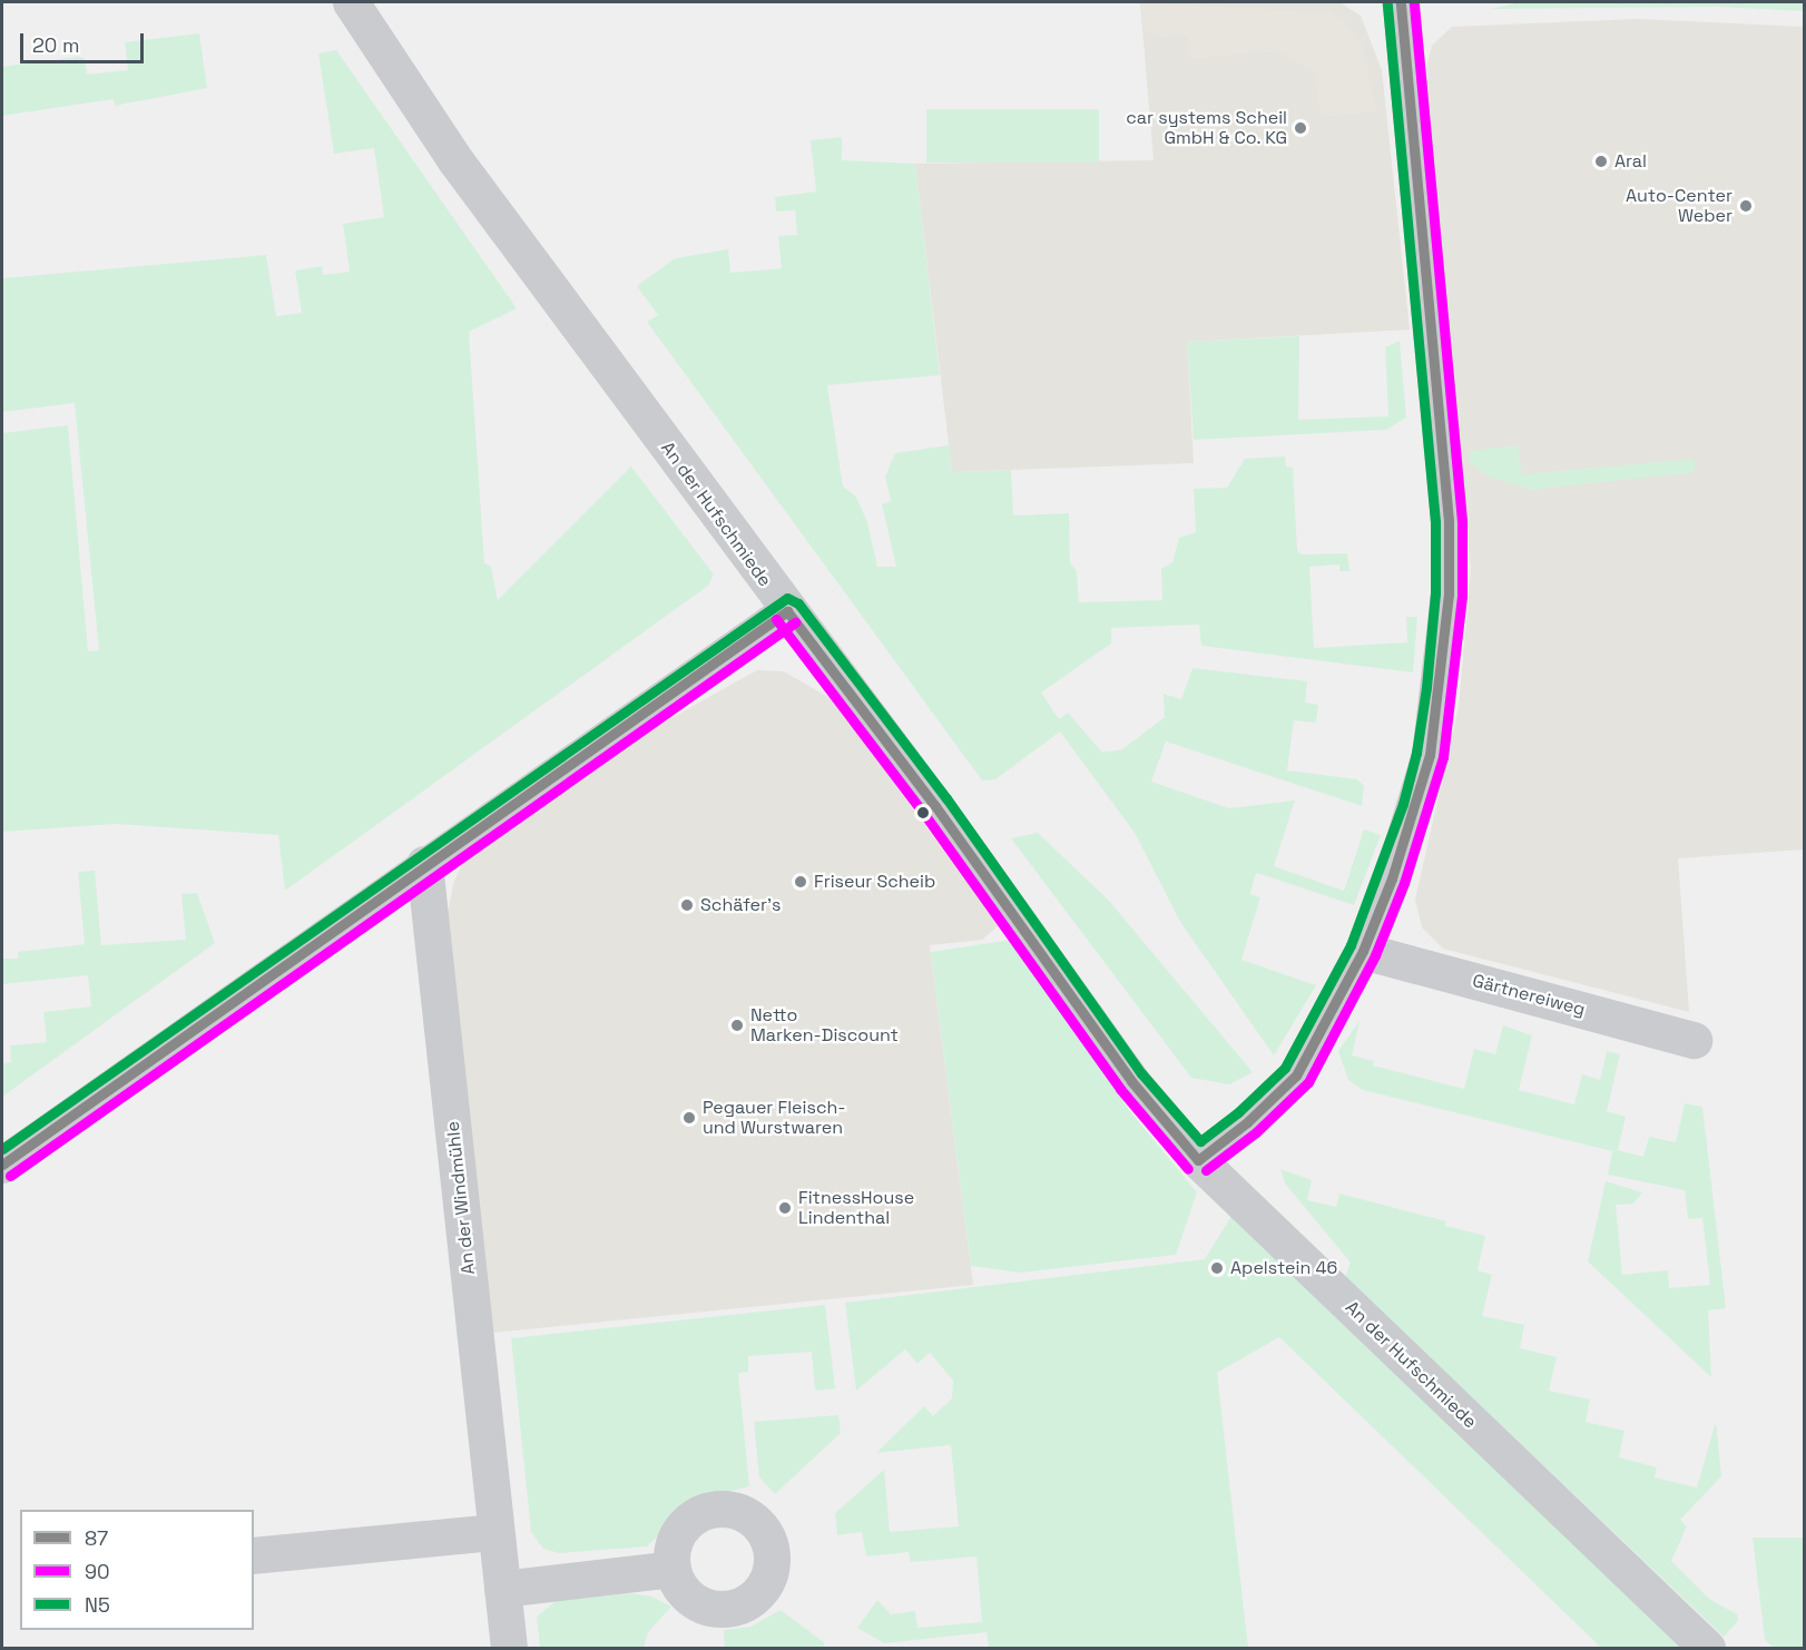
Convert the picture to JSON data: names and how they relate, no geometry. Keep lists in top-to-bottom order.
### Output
{
  "streets": {
    "street": ["An der Hufschmiede", "Gärtnereiweg", "An der Windmühle"]
  },
  "places": [
    "car systems Scheil GmbH & Co. KG",
    "Aral",
    "Auto-Center Weber",
    "Friseur Scheib",
    "Schäfer's",
    "Netto Marken-Discount",
    "Pegauer Fleisch- und Wurstwaren",
    "FitnessHouse Lindenthal",
    "Apelstein 46"
  ],
  "lines": ["transit line 87", "transit line 90", "transit line N5"],
  "legend": ["87", "90", "N5"],
  "scale_bar": "20 m"
}
